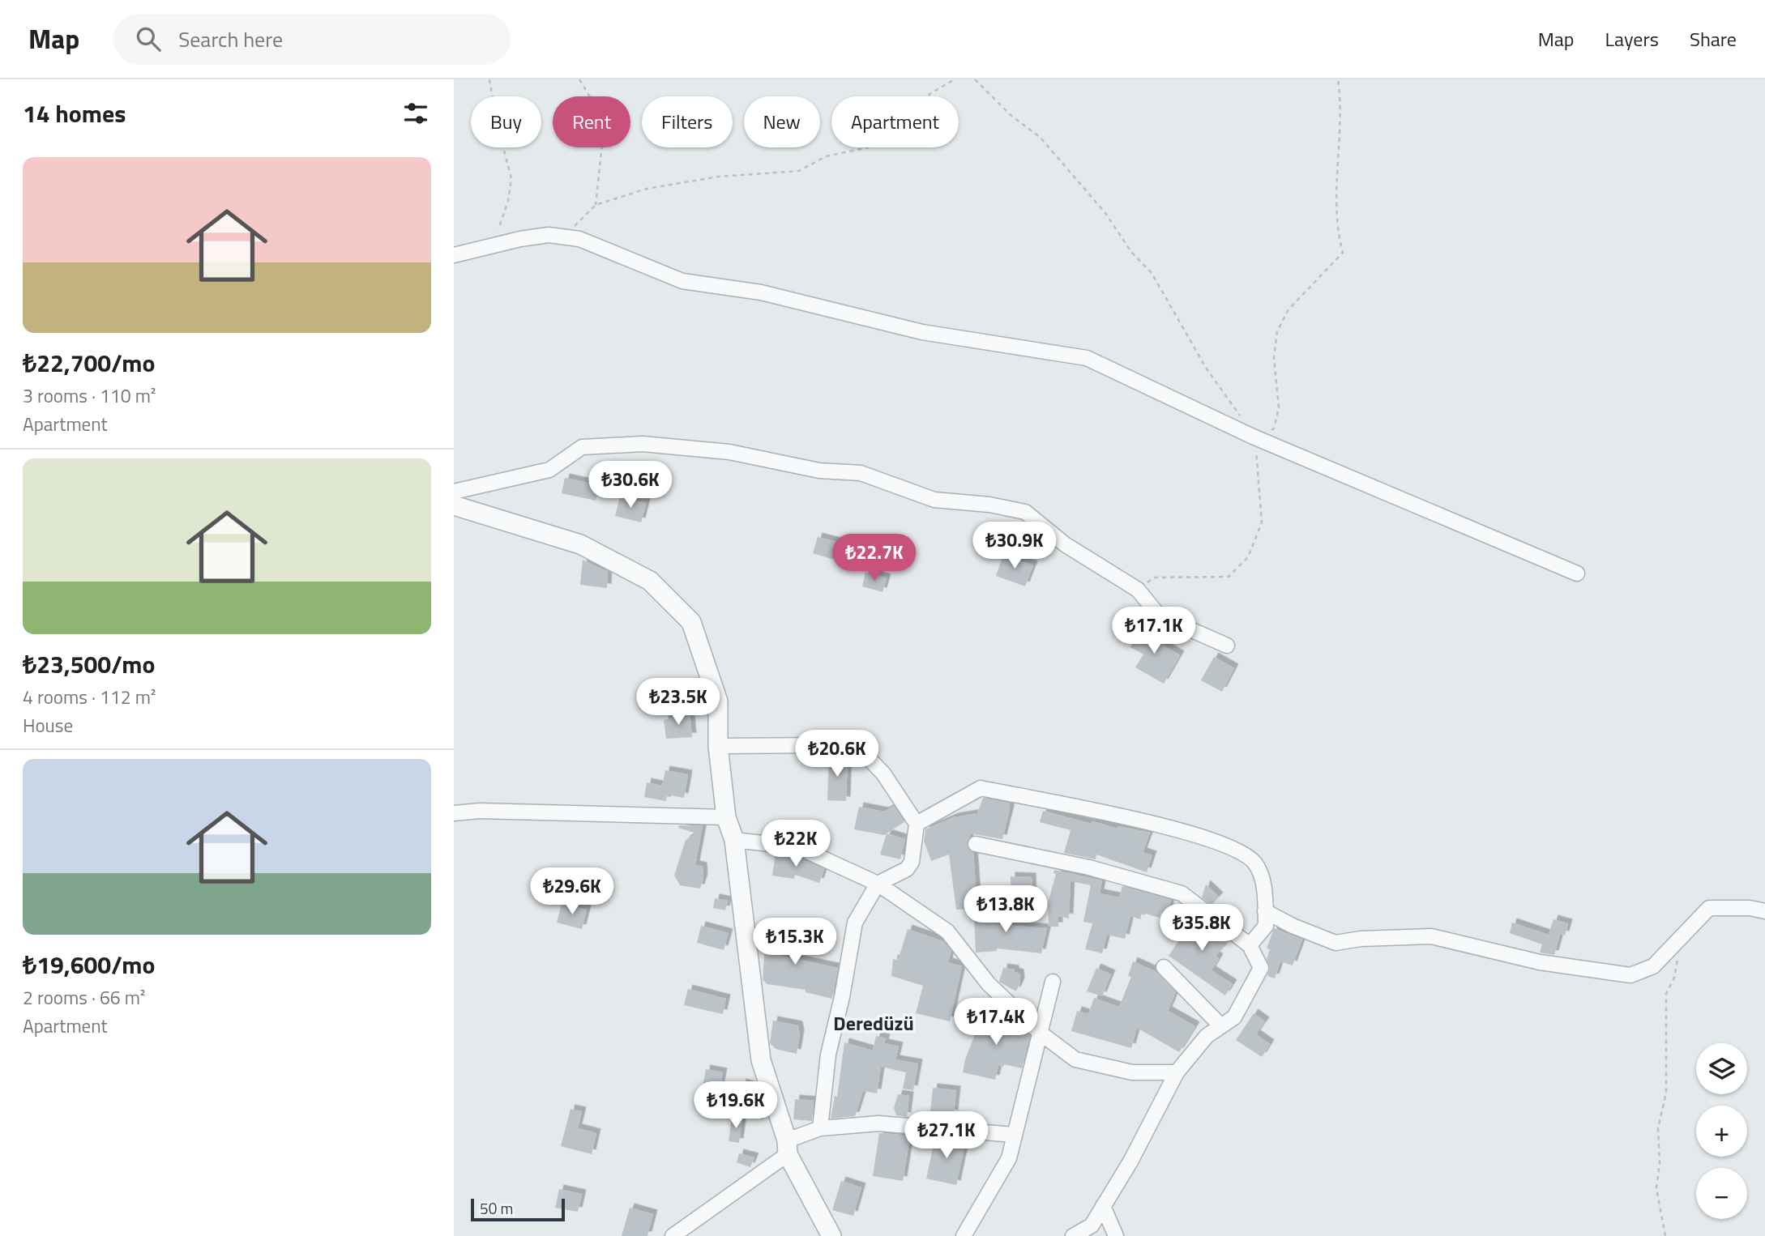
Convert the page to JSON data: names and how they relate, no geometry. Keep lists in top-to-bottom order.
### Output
{
  "districts": ["Deredüzü"],
  "scale_bar": "50 m",
  "page": {
    "header": "Map",
    "search": "Search here",
    "nav": ["Map", "Layers", "Share"],
    "heading": "14 homes",
    "chip": [
      "Buy",
      "Rent",
      "Filters",
      "New",
      "Apartment"
    ],
    "list": [
      {
        "name": "₺22,700/mo",
        "note": "3 rooms · 110 m² · Apartment"
      },
      {
        "name": "₺23,500/mo",
        "note": "4 rooms · 112 m² · House"
      },
      {
        "name": "₺19,600/mo",
        "note": "2 rooms · 66 m² · Apartment"
      }
    ],
    "price": [
      "₺30.6K",
      "₺30.9K",
      "₺22.7K",
      "₺17.1K",
      "₺23.5K",
      "₺20.6K",
      "₺22K",
      "₺29.6K",
      "₺13.8K",
      "₺35.8K",
      "₺15.3K",
      "₺17.4K",
      "₺19.6K",
      "₺27.1K"
    ],
    "map_buttons": ["+", "−"],
    "scale": "50 m"
  }
}
